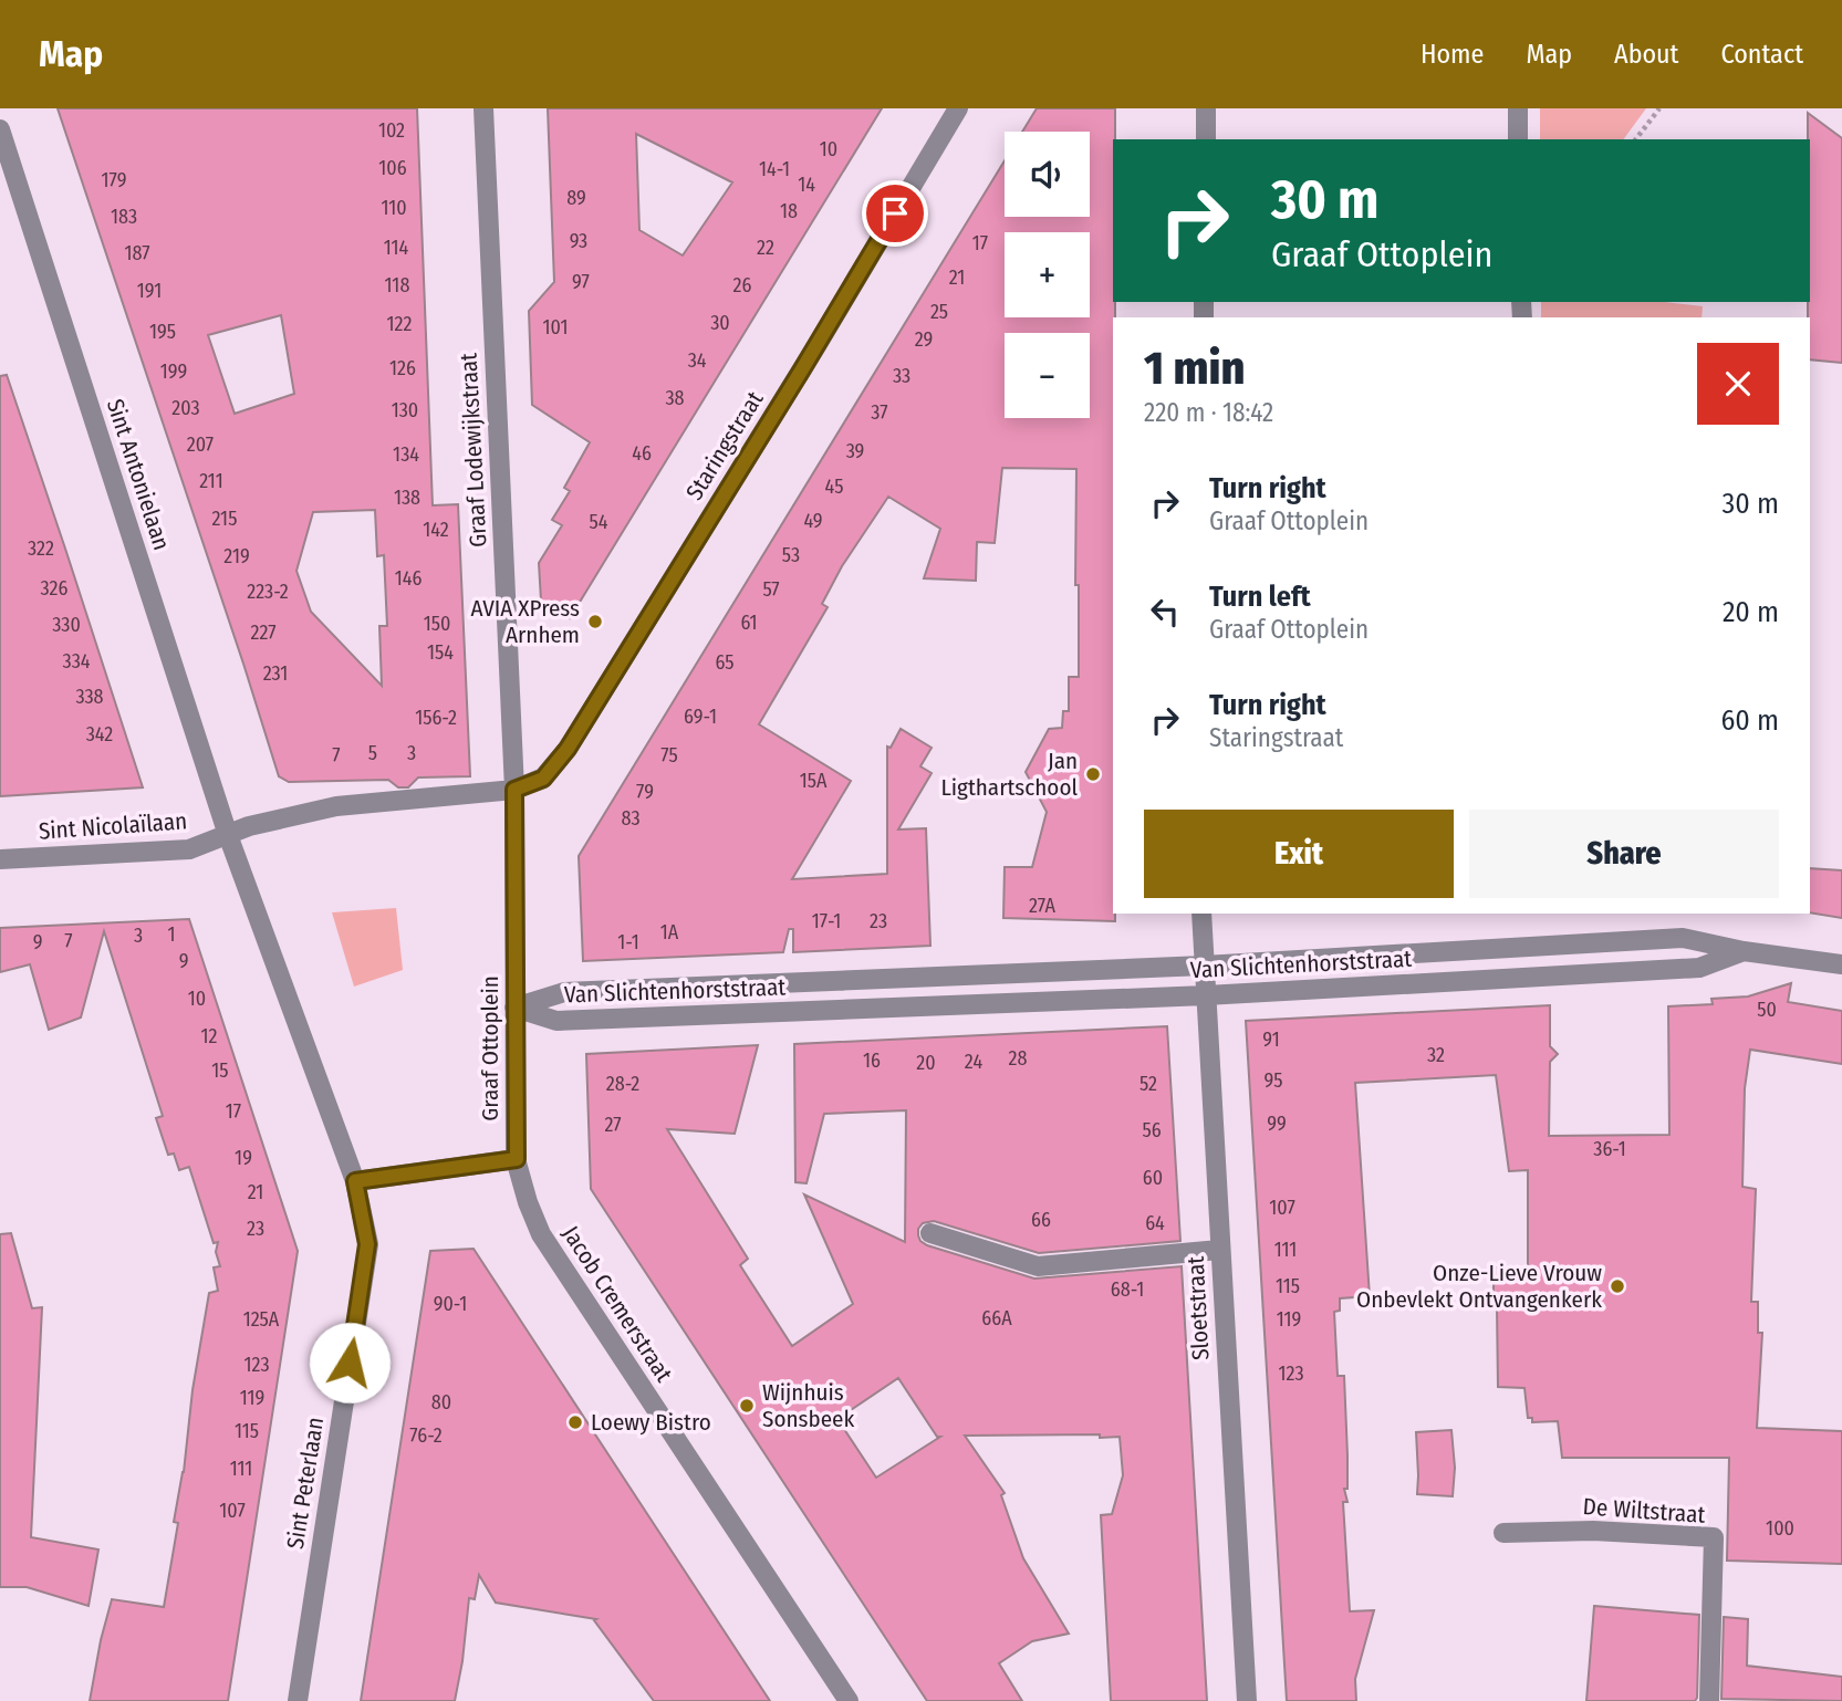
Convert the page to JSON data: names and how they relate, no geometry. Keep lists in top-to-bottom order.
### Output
{
  "streets": {
    "street": [
      "Staringstraat",
      "Graaf Lodewijkstraat",
      "Sint Antonielaan",
      "Sint Nicolaïlaan",
      "Van Slichtenhorststraat",
      "Graaf Ottoplein",
      "Jacob Cremerstraat",
      "Sloetstraat",
      "Sint Peterlaan",
      "De Wiltstraat"
    ]
  },
  "crossings": [
    ["Staringstraat", "Graaf Lodewijkstraat"],
    ["Staringstraat", "Graaf Ottoplein"],
    ["Graaf Lodewijkstraat", "Graaf Ottoplein"],
    ["Sint Antonielaan", "Sint Nicolaïlaan"],
    ["Van Slichtenhorststraat", "Graaf Ottoplein"],
    ["Van Slichtenhorststraat", "Sloetstraat"],
    ["Graaf Ottoplein", "Jacob Cremerstraat"]
  ],
  "places": [
    "AVIA XPress Arnhem",
    "Jan Ligthartschool",
    "Onze-Lieve Vrouw Onbevlekt Ontvangenkerk",
    "Wijnhuis Sonsbeek",
    "Loewy Bistro"
  ],
  "house_numbers": [
    "102",
    "10",
    "106",
    "14-1",
    "179",
    "14",
    "89",
    "110",
    "18",
    "183",
    "93",
    "17",
    "114",
    "22",
    "187",
    "21",
    "97",
    "118",
    "26",
    "191",
    "25",
    "30",
    "122",
    "101",
    "195",
    "29",
    "34",
    "126",
    "199",
    "33",
    "38",
    "203",
    "130",
    "37",
    "207",
    "39",
    "46",
    "134",
    "211",
    "45",
    "138",
    "215",
    "49",
    "54",
    "142",
    "322",
    "53",
    "219",
    "146",
    "326",
    "57",
    "223-2",
    "61",
    "150",
    "330",
    "227",
    "154",
    "334",
    "65",
    "231",
    "338",
    "69-1",
    "156-2",
    "342",
    "5",
    "3",
    "7",
    "75",
    "15A",
    "79",
    "83",
    "27A",
    "17-1",
    "23",
    "1A",
    "1",
    "3",
    "7",
    "9",
    "1-1",
    "9",
    "10",
    "50",
    "12",
    "91",
    "32",
    "28",
    "16",
    "24",
    "20",
    "15",
    "95",
    "28-2",
    "52",
    "17",
    "99",
    "27",
    "56",
    "36-1",
    "19",
    "60",
    "21",
    "107",
    "66",
    "64",
    "23",
    "111",
    "115",
    "68-1",
    "90-1",
    "66A",
    "125A",
    "119",
    "123",
    "123",
    "119",
    "80",
    "115",
    "76-2",
    "111",
    "107",
    "100"
  ],
  "page": {
    "header": "Map",
    "nav": [
      "Home",
      "Map",
      "About",
      "Contact"
    ],
    "map_buttons": ["+", "−"],
    "turn": ["30 m", "Graaf Ottoplein"],
    "heading": ["1 min", "220 m · 18:42"],
    "list": [
      {
        "name": "Turn right",
        "note": "Graaf Ottoplein",
        "value": "30 m"
      },
      {
        "name": "Turn left",
        "note": "Graaf Ottoplein",
        "value": "20 m"
      },
      {
        "name": "Turn right",
        "note": "Staringstraat",
        "value": "60 m"
      }
    ],
    "buttons": ["Exit", "Share"]
  }
}
